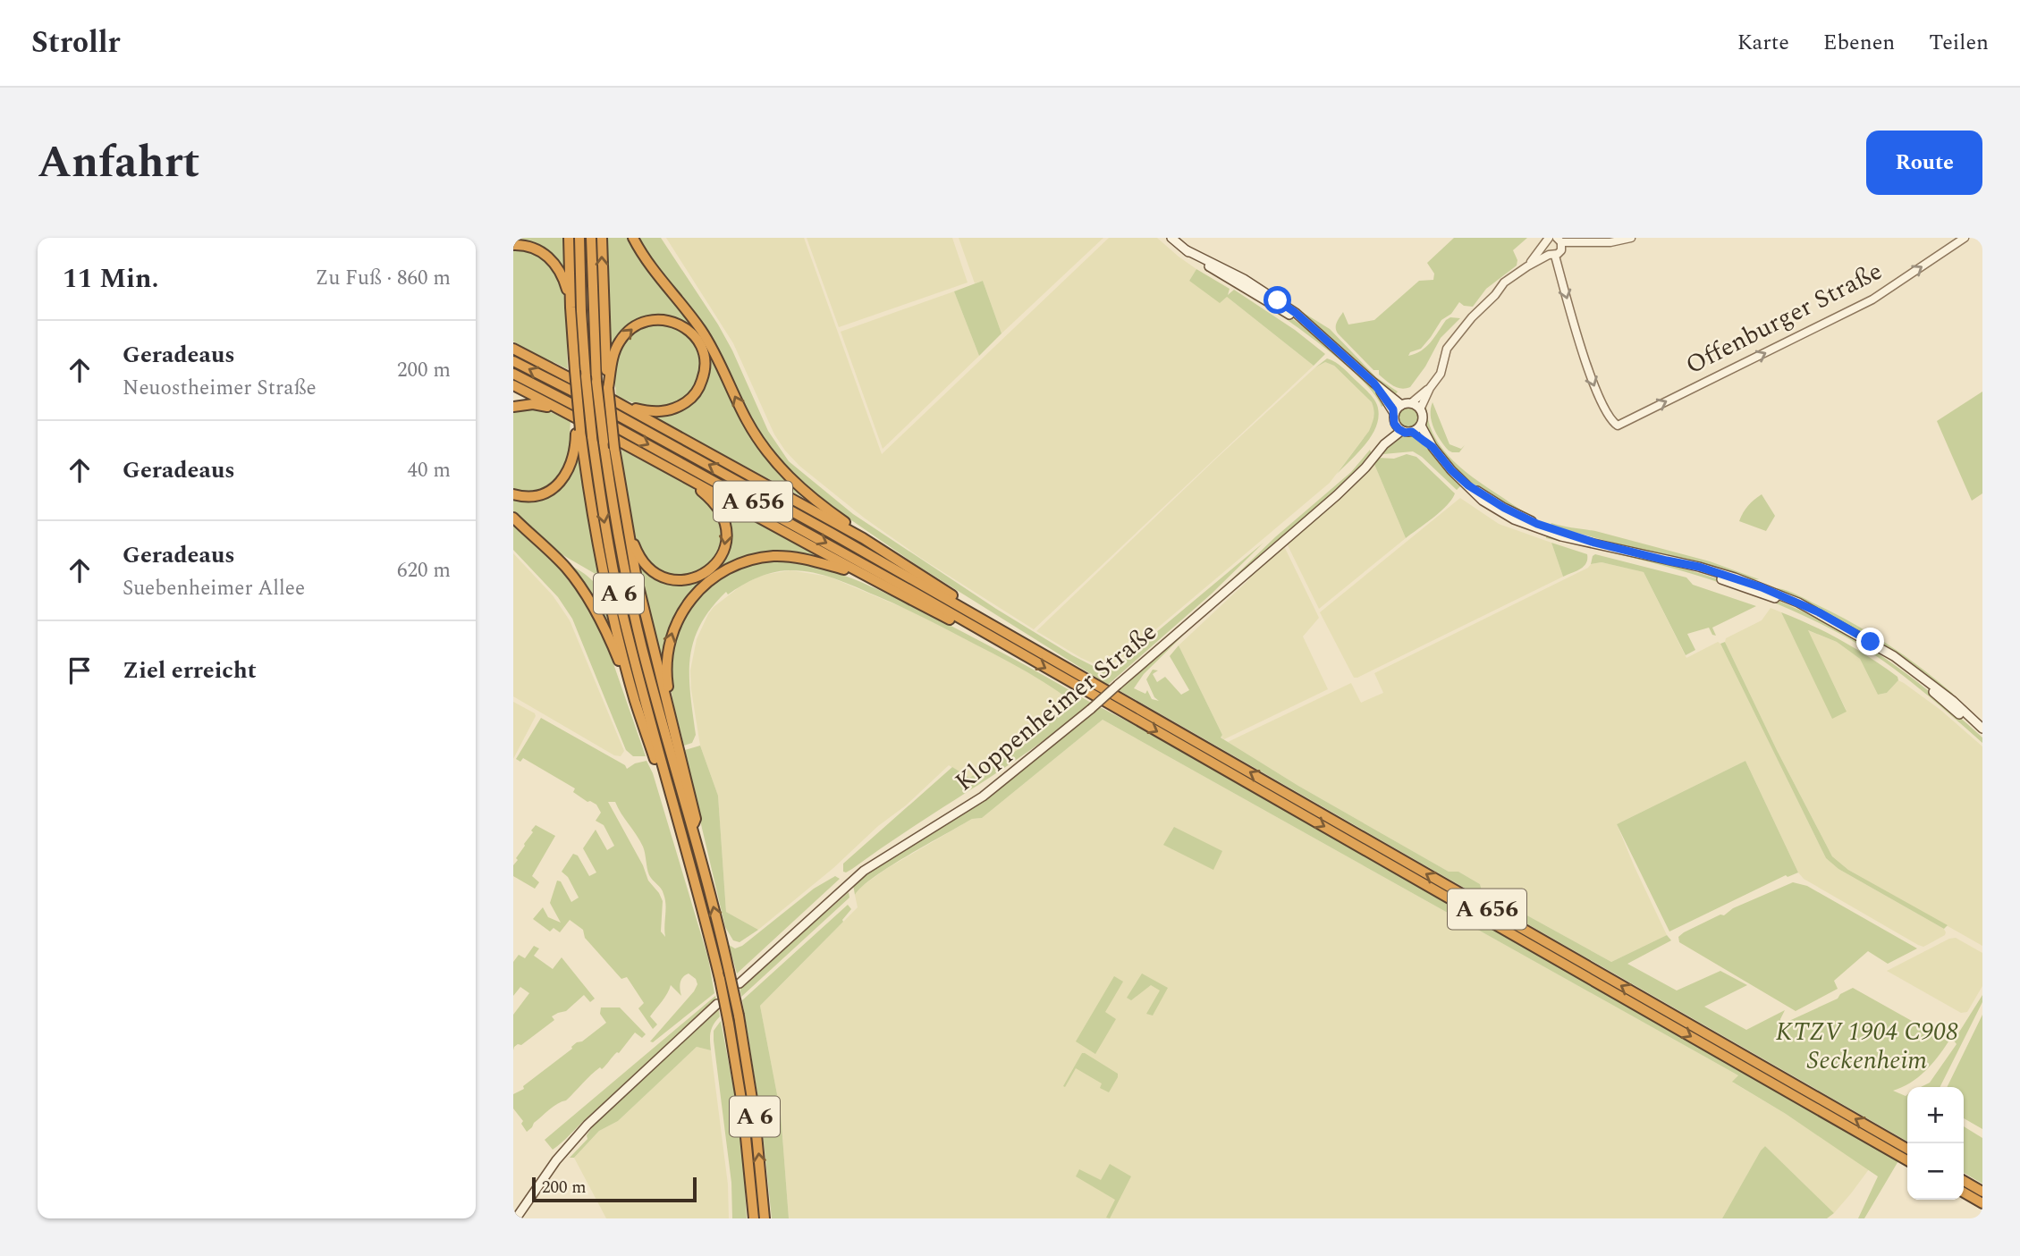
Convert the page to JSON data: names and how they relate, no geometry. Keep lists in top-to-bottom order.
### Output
{
  "streets": {
    "highway": ["A 656", "A 6"],
    "main road": ["Kloppenheimer Straße"],
    "street": ["Offenburger Straße"]
  },
  "parks": ["KTZV 1904 C908 Seckenheim"],
  "scale_bar": "200 m",
  "page": {
    "header": "Strollr",
    "nav": ["Karte", "Ebenen", "Teilen"],
    "title": "Anfahrt",
    "buttons": "Route",
    "heading": ["11 Min.", "Zu Fuß · 860 m"],
    "list": [
      ["Geradeaus", "Neuostheimer Straße", "200 m"],
      ["Geradeaus", "40 m"],
      ["Geradeaus", "Suebenheimer Allee", "620 m"],
      "Ziel erreicht"
    ],
    "map_buttons": ["+", "−"],
    "scale": "200 m"
  }
}
